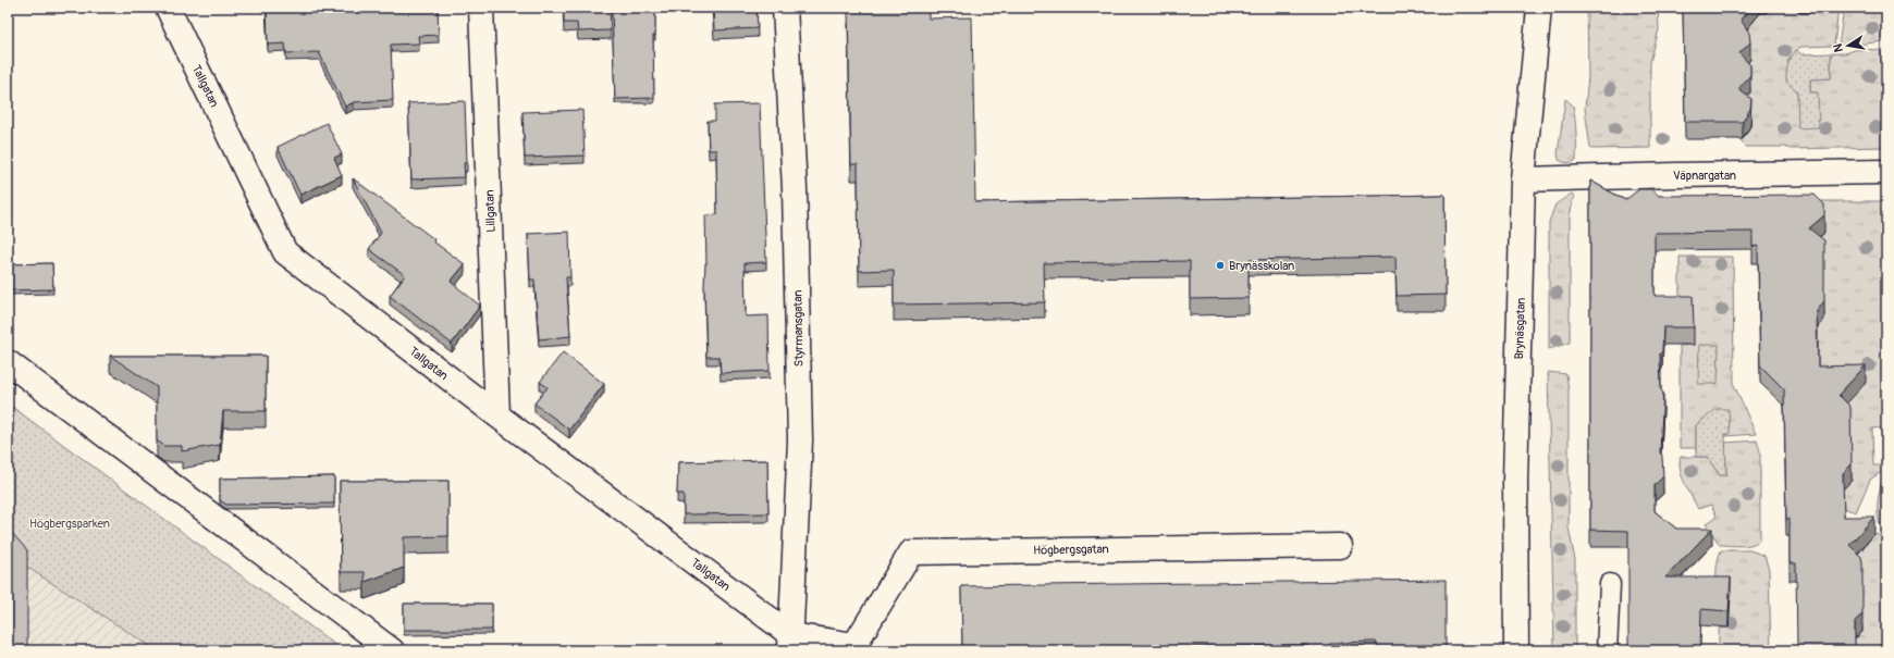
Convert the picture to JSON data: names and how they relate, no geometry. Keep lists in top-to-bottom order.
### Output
{
  "streets": {
    "street": [
      "Tallgatan",
      "Väpnargatan",
      "Lillgatan",
      "Styrmansgatan",
      "Brynäsgatan",
      "Högbergsgatan"
    ]
  },
  "crossings": [
    ["Tallgatan", "Lillgatan"],
    ["Tallgatan", "Styrmansgatan"],
    ["Väpnargatan", "Brynäsgatan"]
  ],
  "parks": ["Högbergsparken"],
  "places": ["Brynässkolan"],
  "north": "left"
}
